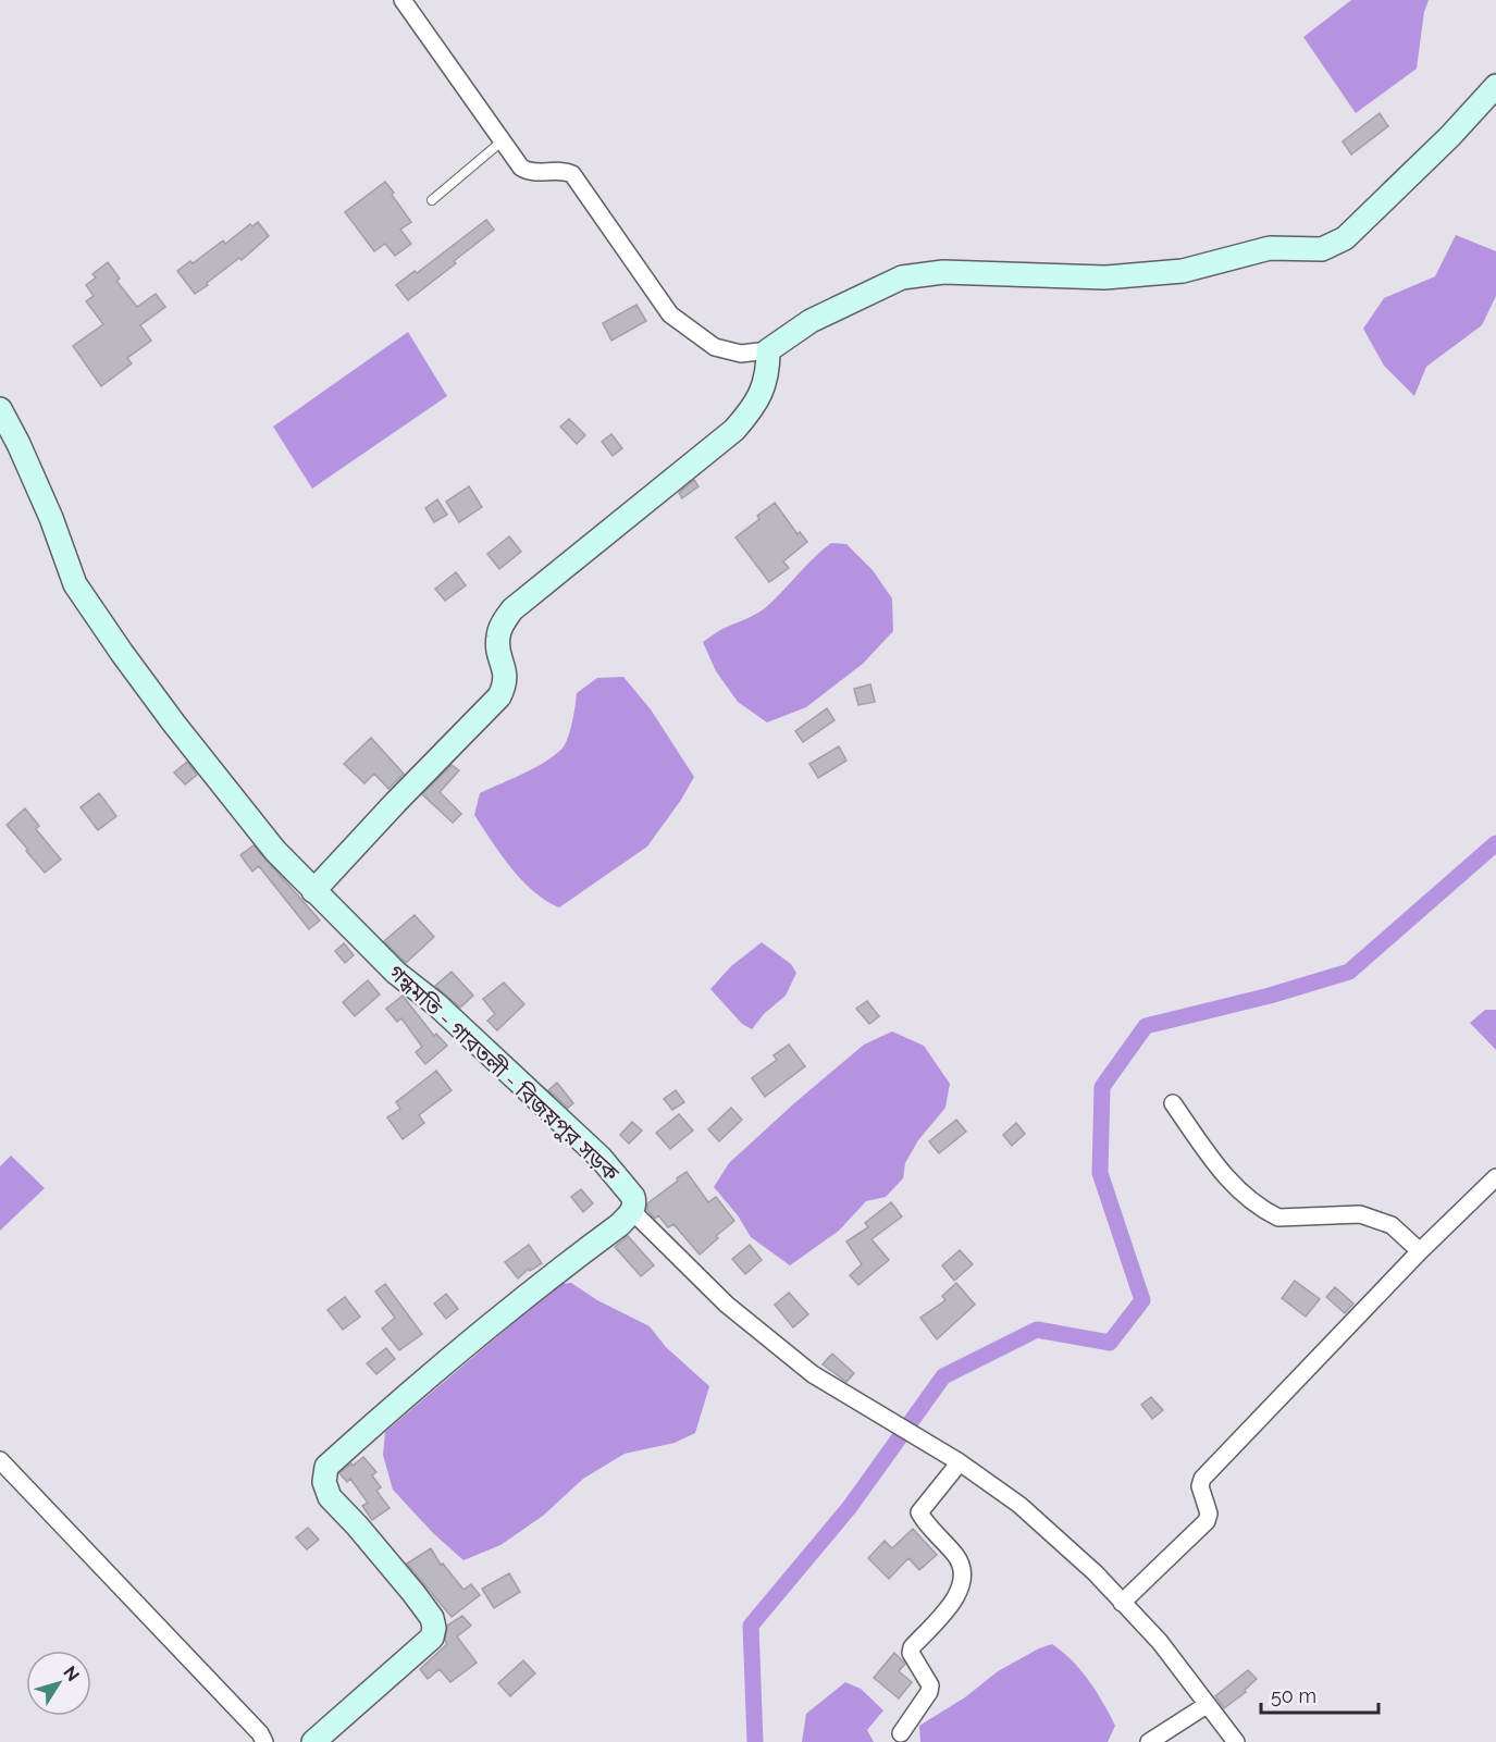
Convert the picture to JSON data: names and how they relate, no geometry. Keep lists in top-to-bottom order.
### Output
{
  "streets": {
    "main road": ["গন্ধমতি - গাবতলী - বিজয়পুর সড়ক"]
  },
  "scale_bar": "50 m",
  "north": "top right"
}
